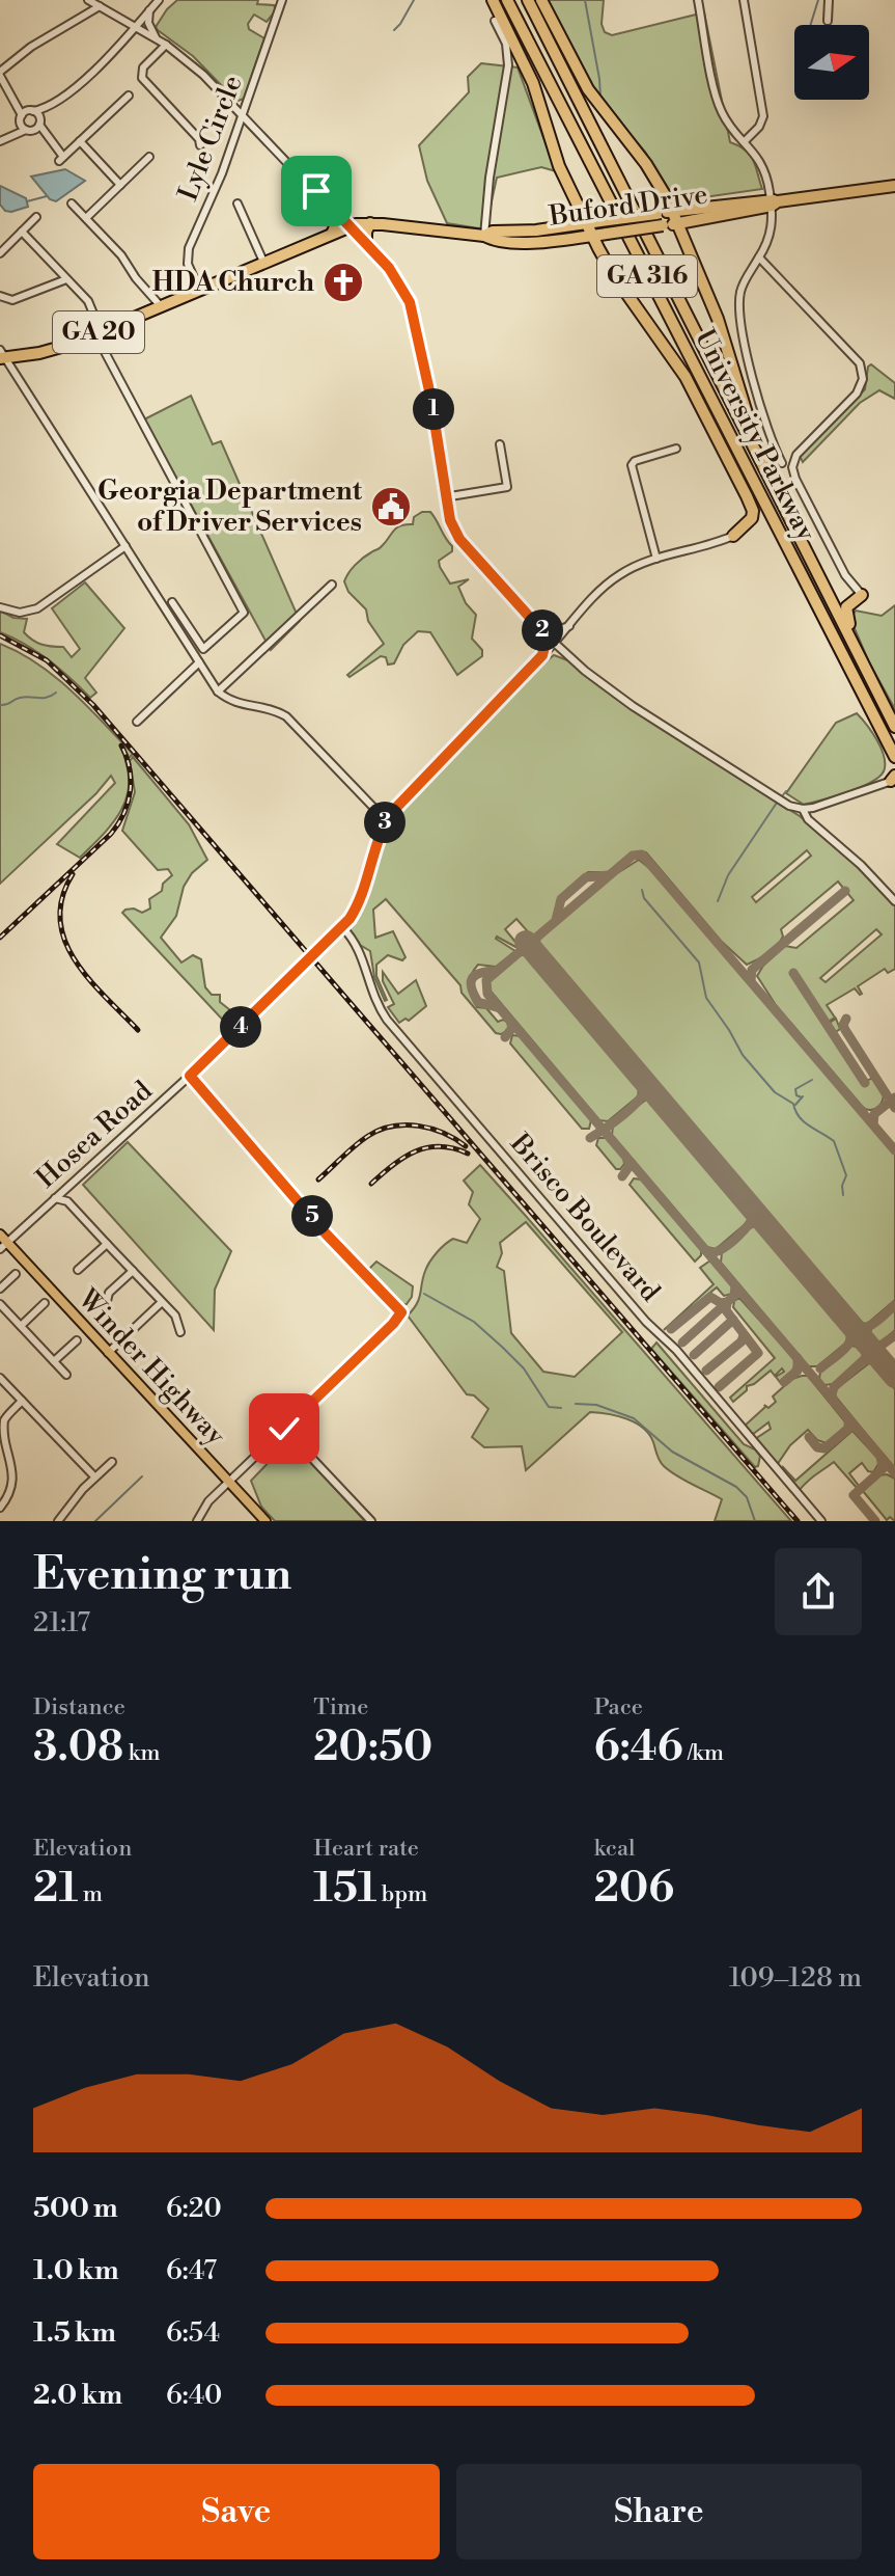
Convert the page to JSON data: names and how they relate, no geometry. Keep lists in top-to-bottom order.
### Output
{
  "streets": {
    "highway": [
      "Buford Drive",
      "GA 316",
      "GA 20",
      "University Parkway"
    ],
    "main road": ["Winder Highway"],
    "street": ["Lyle Circle", "Hosea Road", "Brisco Boulevard"]
  },
  "crossings": [
    ["Lyle Circle", "Buford Drive"],
    ["Hosea Road", "Brisco Boulevard"],
    ["Hosea Road", "Winder Highway"]
  ],
  "places": {
    "church": ["HDA Church"],
    "public building": ["Georgia Department of Driver Services"]
  },
  "north": "right",
  "page": {
    "pins": [
      "1",
      "2",
      "3",
      "4",
      "5"
    ],
    "heading": ["Evening run", "21:17"],
    "stats": [
      ["Distance", "3.08 km"],
      ["Time", "20:50"],
      ["Pace", "6:46 /km"],
      ["Elevation", "21 m"],
      ["Heart rate", "151 bpm"],
      ["kcal", "206"]
    ],
    "chart": ["Elevation", "109–128 m"],
    "list": [
      {
        "name": "500 m",
        "note": "6:20"
      },
      {
        "name": "1.0 km",
        "note": "6:47"
      },
      {
        "name": "1.5 km",
        "note": "6:54"
      },
      {
        "name": "2.0 km",
        "note": "6:40"
      }
    ],
    "buttons": ["Save", "Share"]
  }
}
